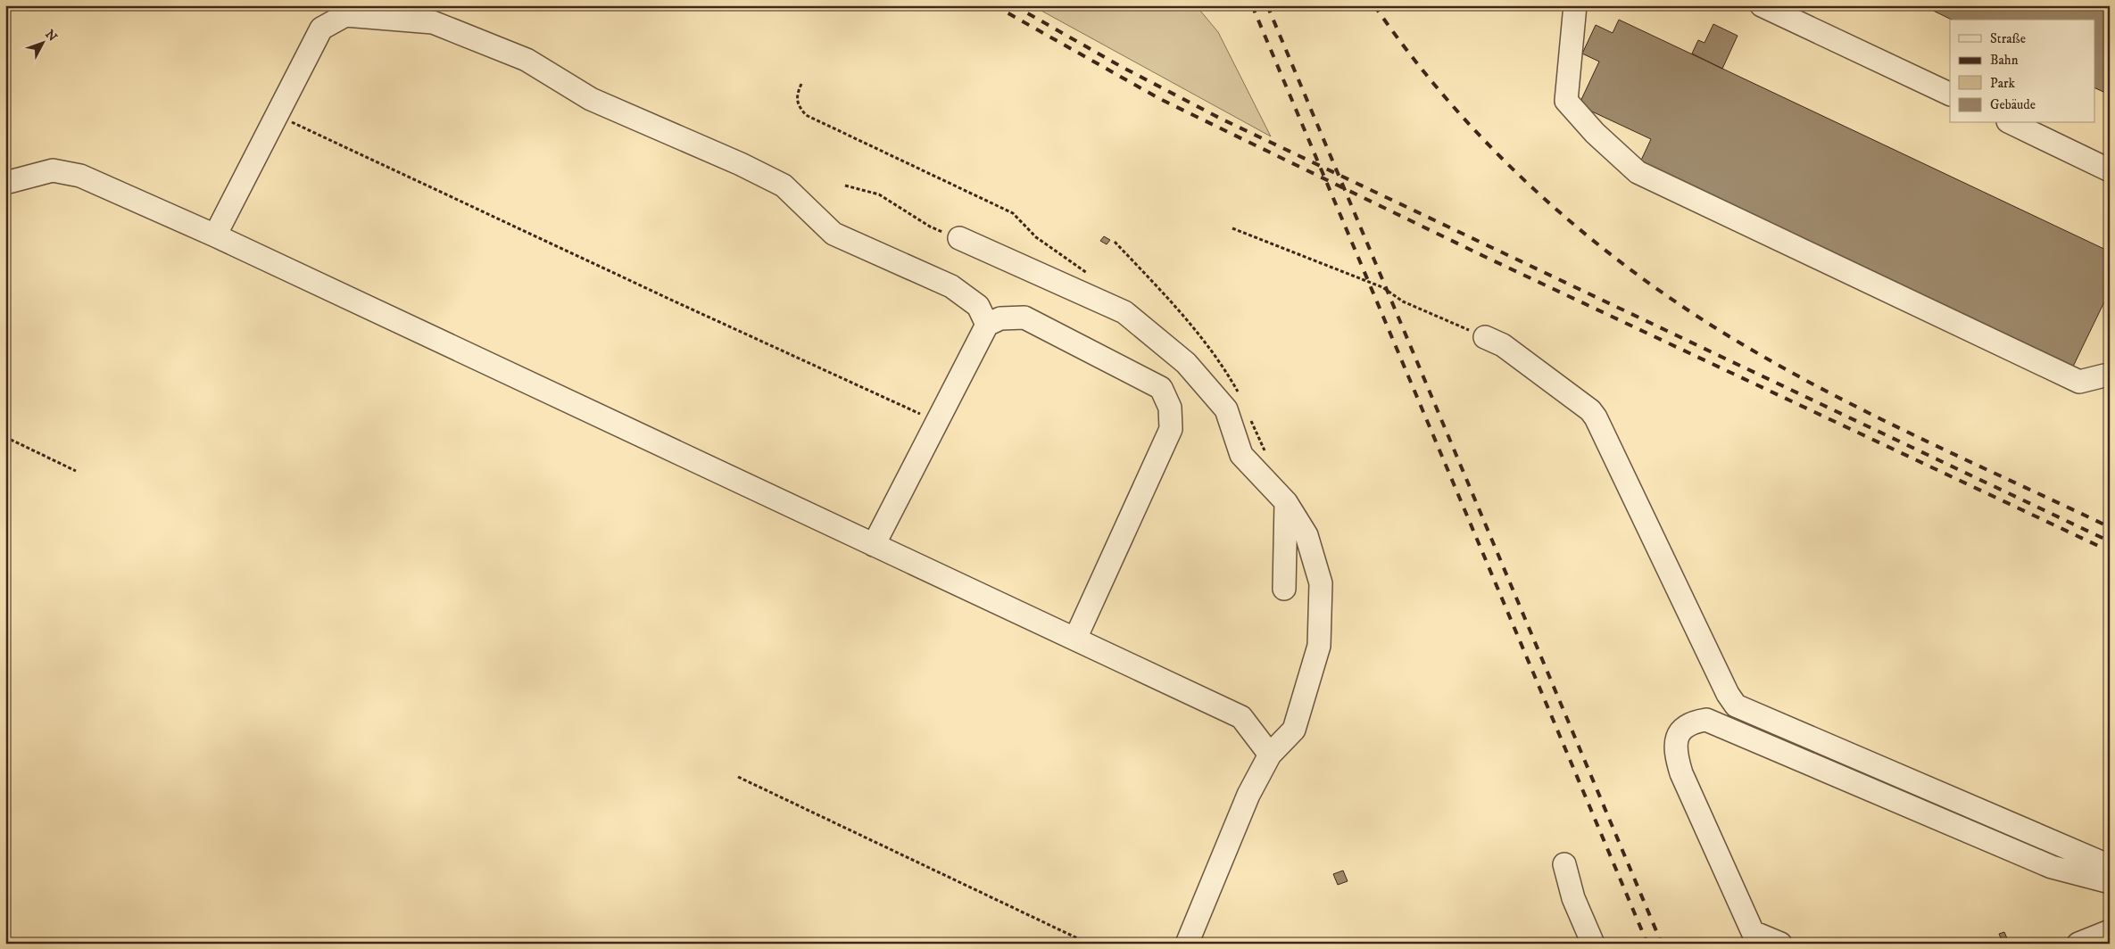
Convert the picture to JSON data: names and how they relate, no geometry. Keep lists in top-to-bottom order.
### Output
{
  "legend": [
    "Straße",
    "Bahn",
    "Park",
    "Gebäude"
  ],
  "north": "top right"
}
